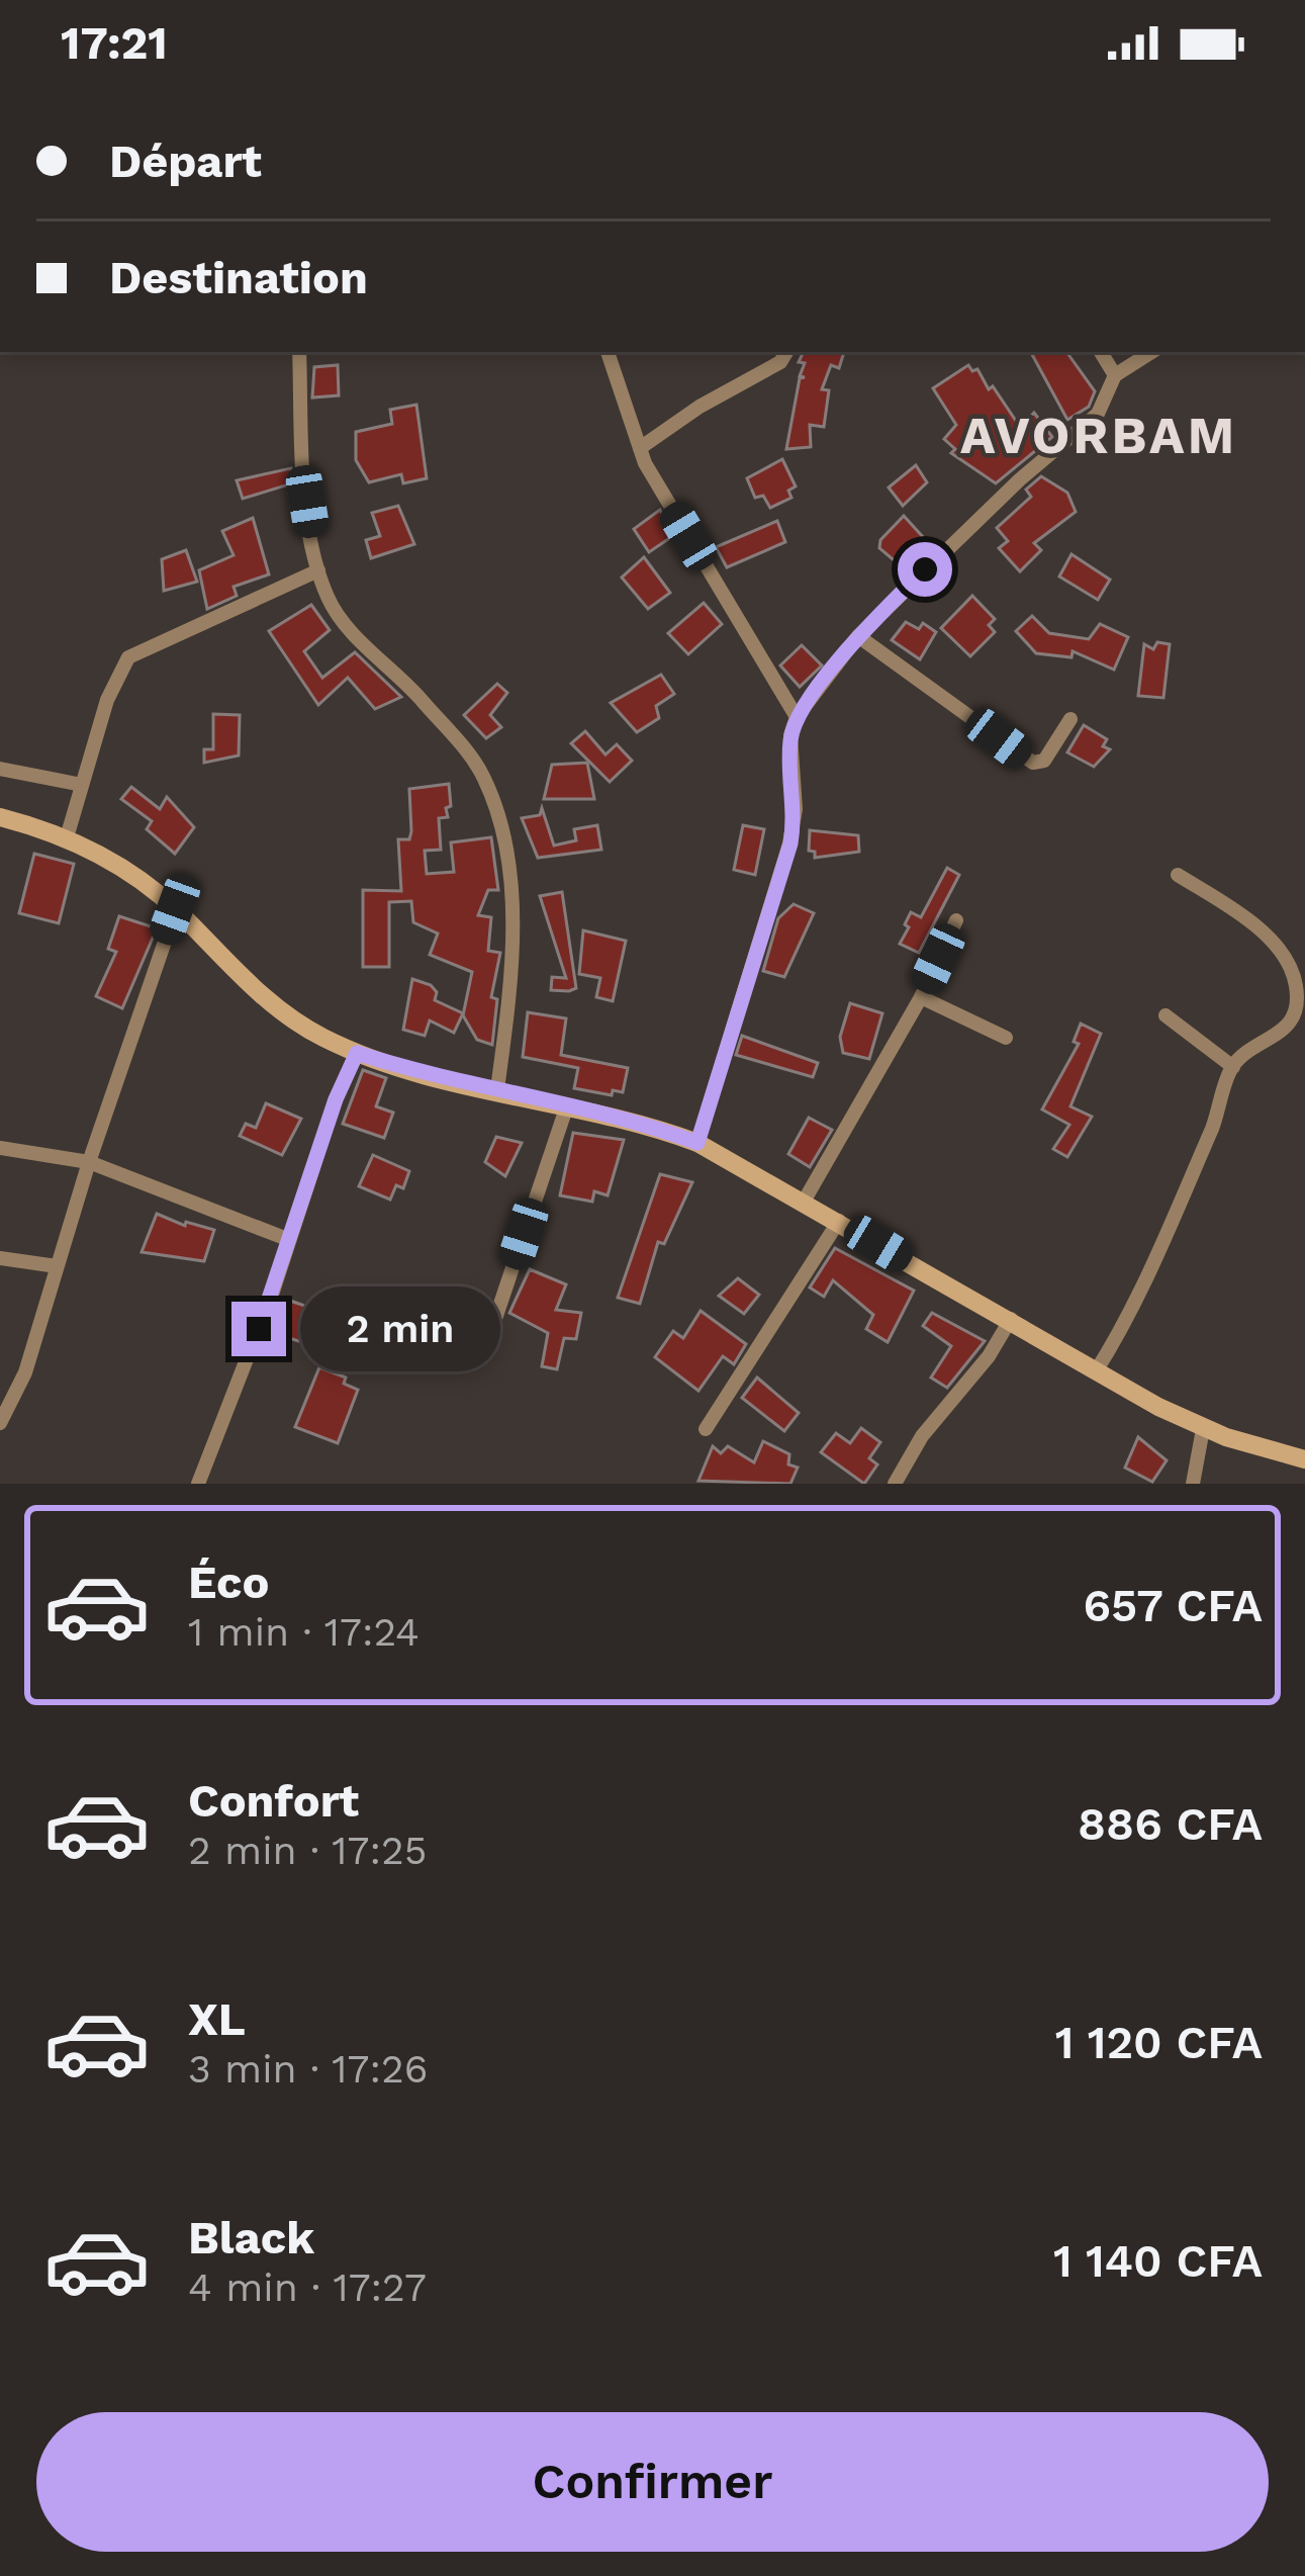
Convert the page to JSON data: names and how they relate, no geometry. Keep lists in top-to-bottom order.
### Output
{
  "districts": ["AVORBAM"],
  "page": {
    "status": "17:21",
    "banner": ["Départ", "Destination"],
    "bubble": "2 min",
    "list": [
      {
        "name": "Éco",
        "note": "1 min · 17:24",
        "value": "657 CFA"
      },
      {
        "name": "Confort",
        "note": "2 min · 17:25",
        "value": "886 CFA"
      },
      {
        "name": "XL",
        "note": "3 min · 17:26",
        "value": "1 120 CFA"
      },
      {
        "name": "Black",
        "note": "4 min · 17:27",
        "value": "1 140 CFA"
      }
    ],
    "buttons": "Confirmer"
  }
}
